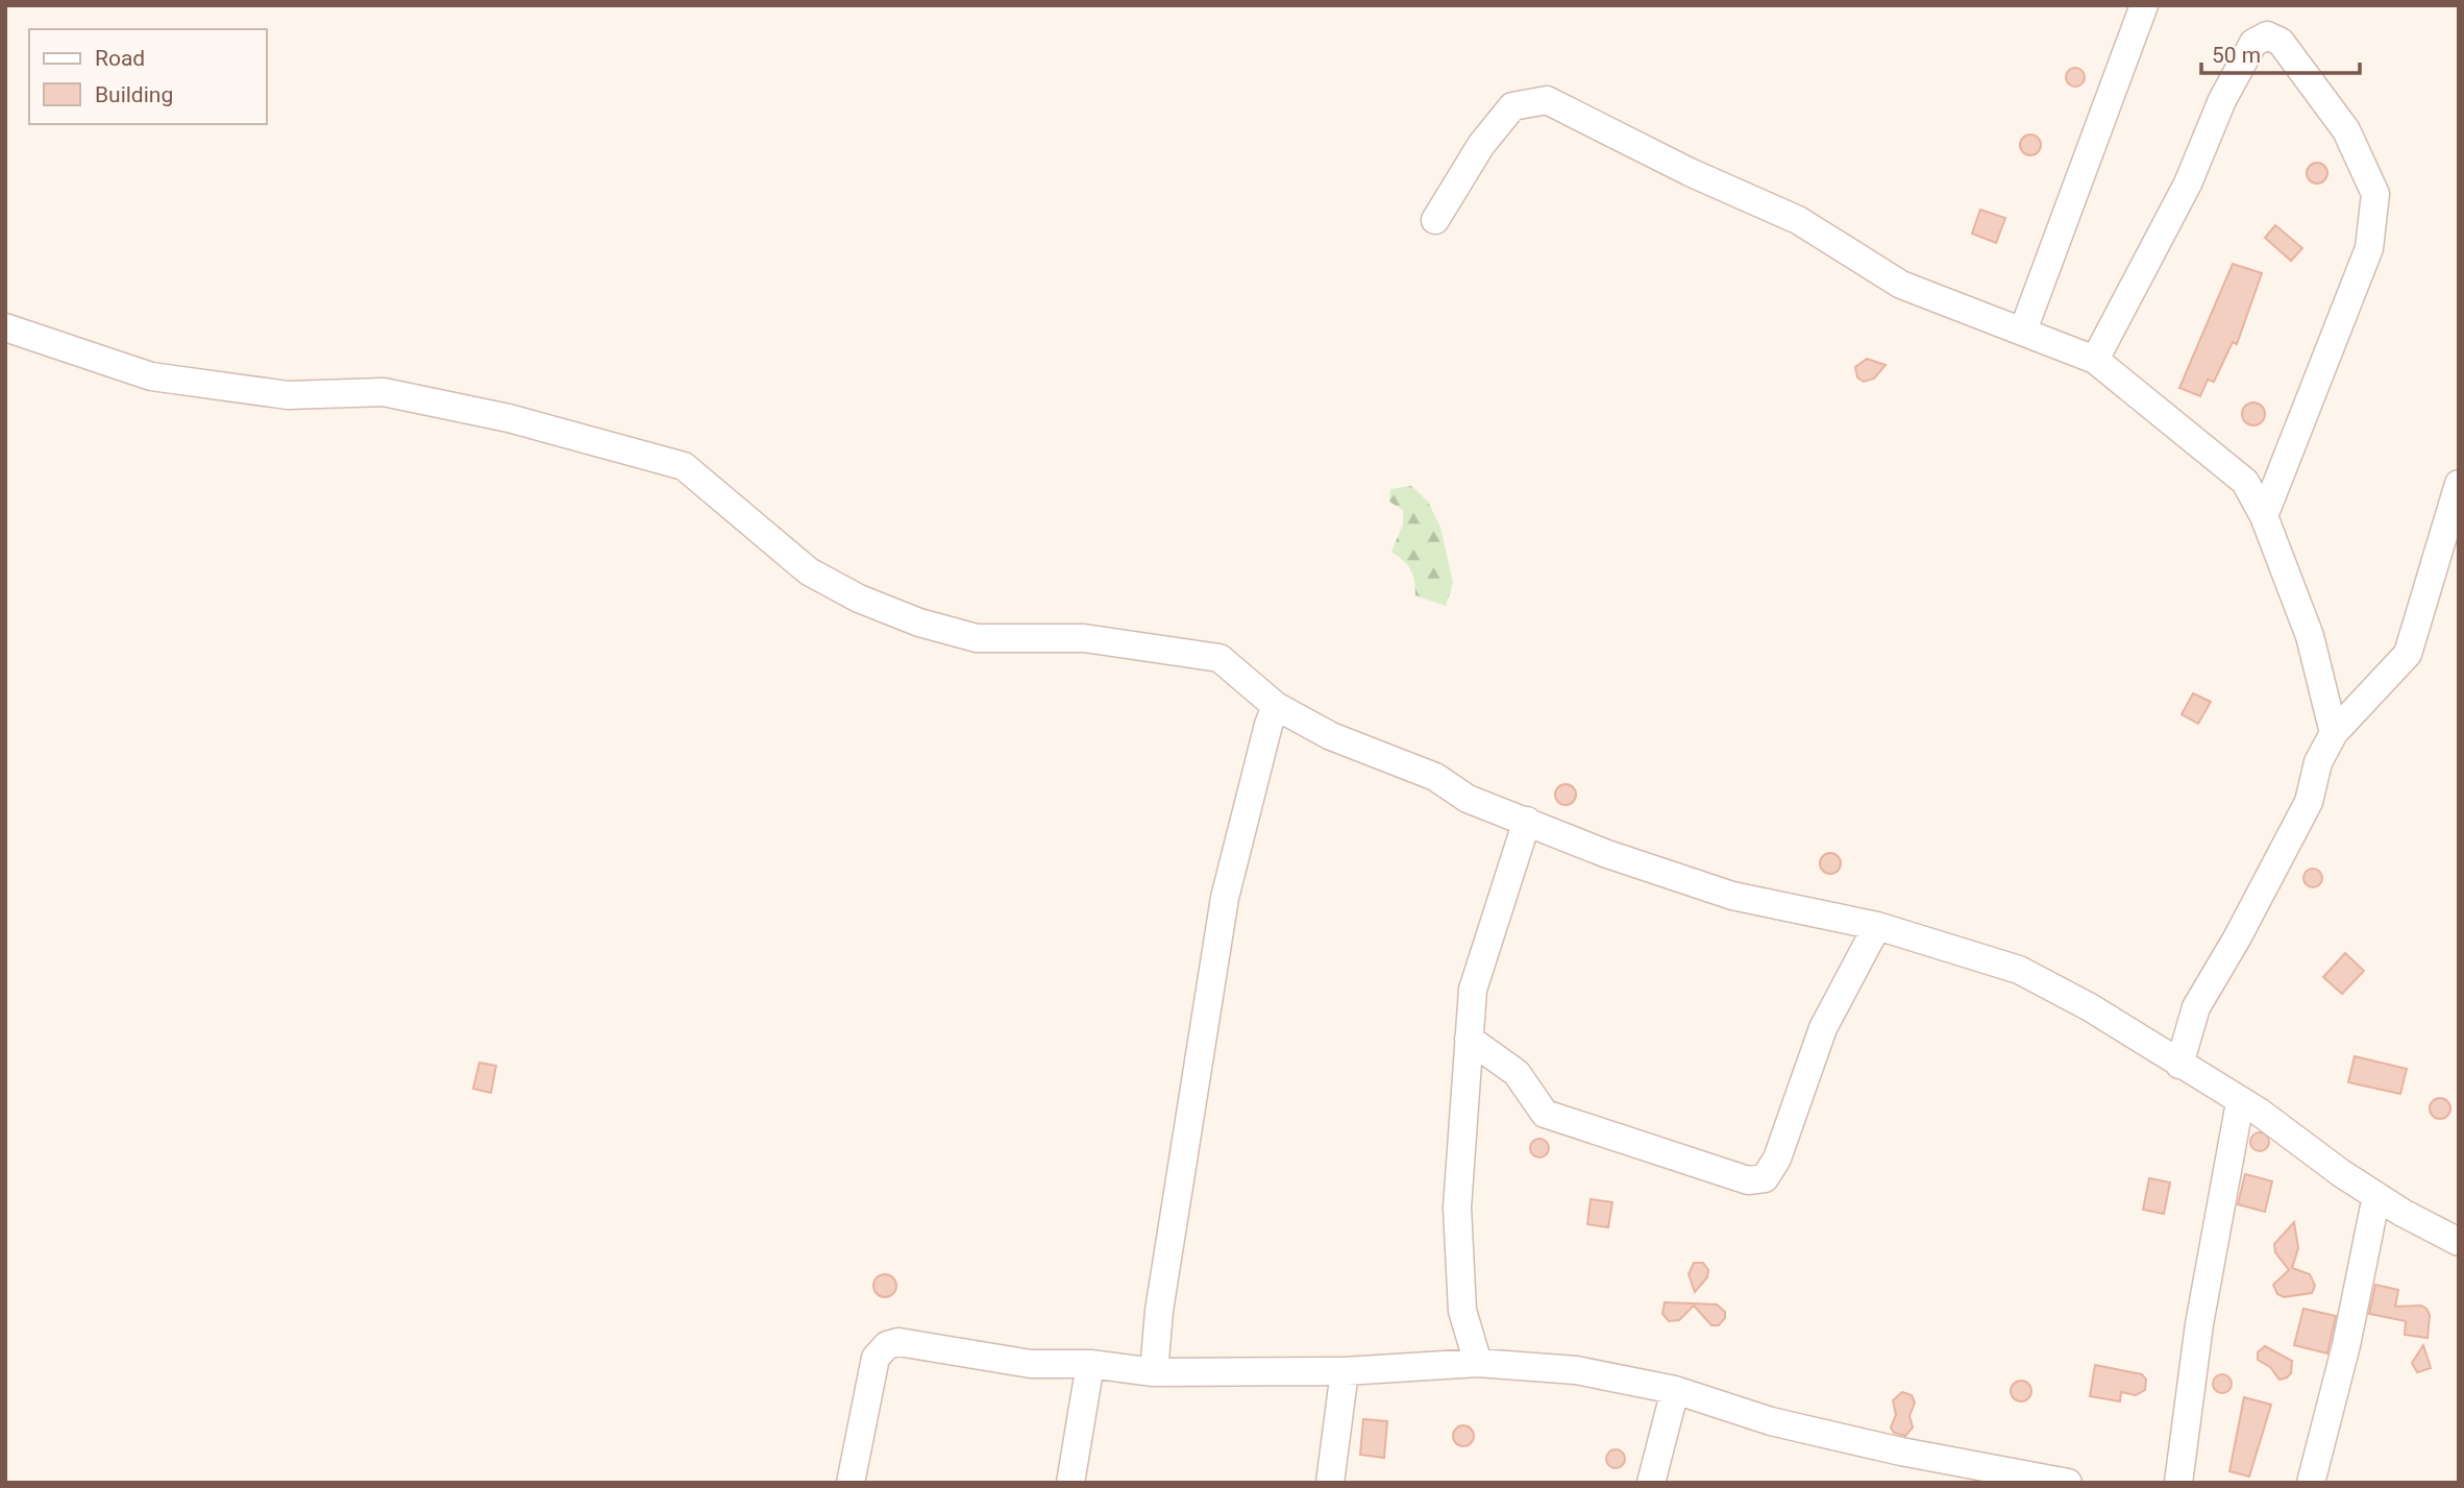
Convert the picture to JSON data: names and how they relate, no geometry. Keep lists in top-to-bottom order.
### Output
{
  "legend": ["Road", "Building"],
  "scale_bar": "50 m"
}
